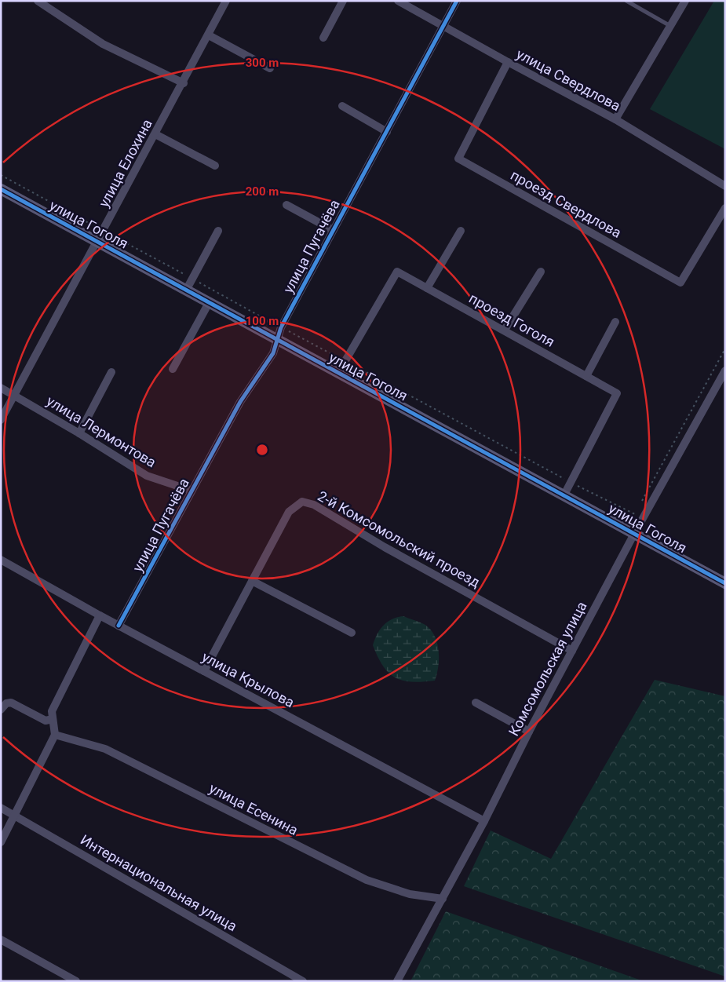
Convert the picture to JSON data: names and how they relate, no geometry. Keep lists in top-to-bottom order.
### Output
{
  "streets": {
    "street": [
      "улица Свердлова",
      "улица Елохина",
      "проезд Свердлова",
      "улица Гоголя",
      "улица Пугачёва",
      "проезд Гоголя",
      "улица Лермонтова",
      "2-й Комсомольский проезд",
      "Комсомольская улица",
      "улица Крылова",
      "улица Есенина",
      "Интернациональная улица"
    ]
  },
  "crossings": [
    ["улица Свердлова", "проезд Свердлова"],
    ["улица Свердлова", "улица Пугачёва"],
    ["улица Елохина", "улица Гоголя"],
    ["улица Елохина", "улица Лермонтова"],
    ["улица Гоголя", "улица Пугачёва"],
    ["улица Гоголя", "проезд Гоголя"],
    ["улица Гоголя", "Комсомольская улица"],
    ["улица Пугачёва", "улица Лермонтова"],
    ["улица Пугачёва", "улица Крылова"],
    ["2-й Комсомольский проезд", "Комсомольская улица"],
    ["2-й Комсомольский проезд", "улица Крылова"],
    ["Комсомольская улица", "улица Крылова"],
    ["Комсомольская улица", "улица Есенина"]
  ],
  "rings": ["300 m", "200 m", "100 m"]
}
